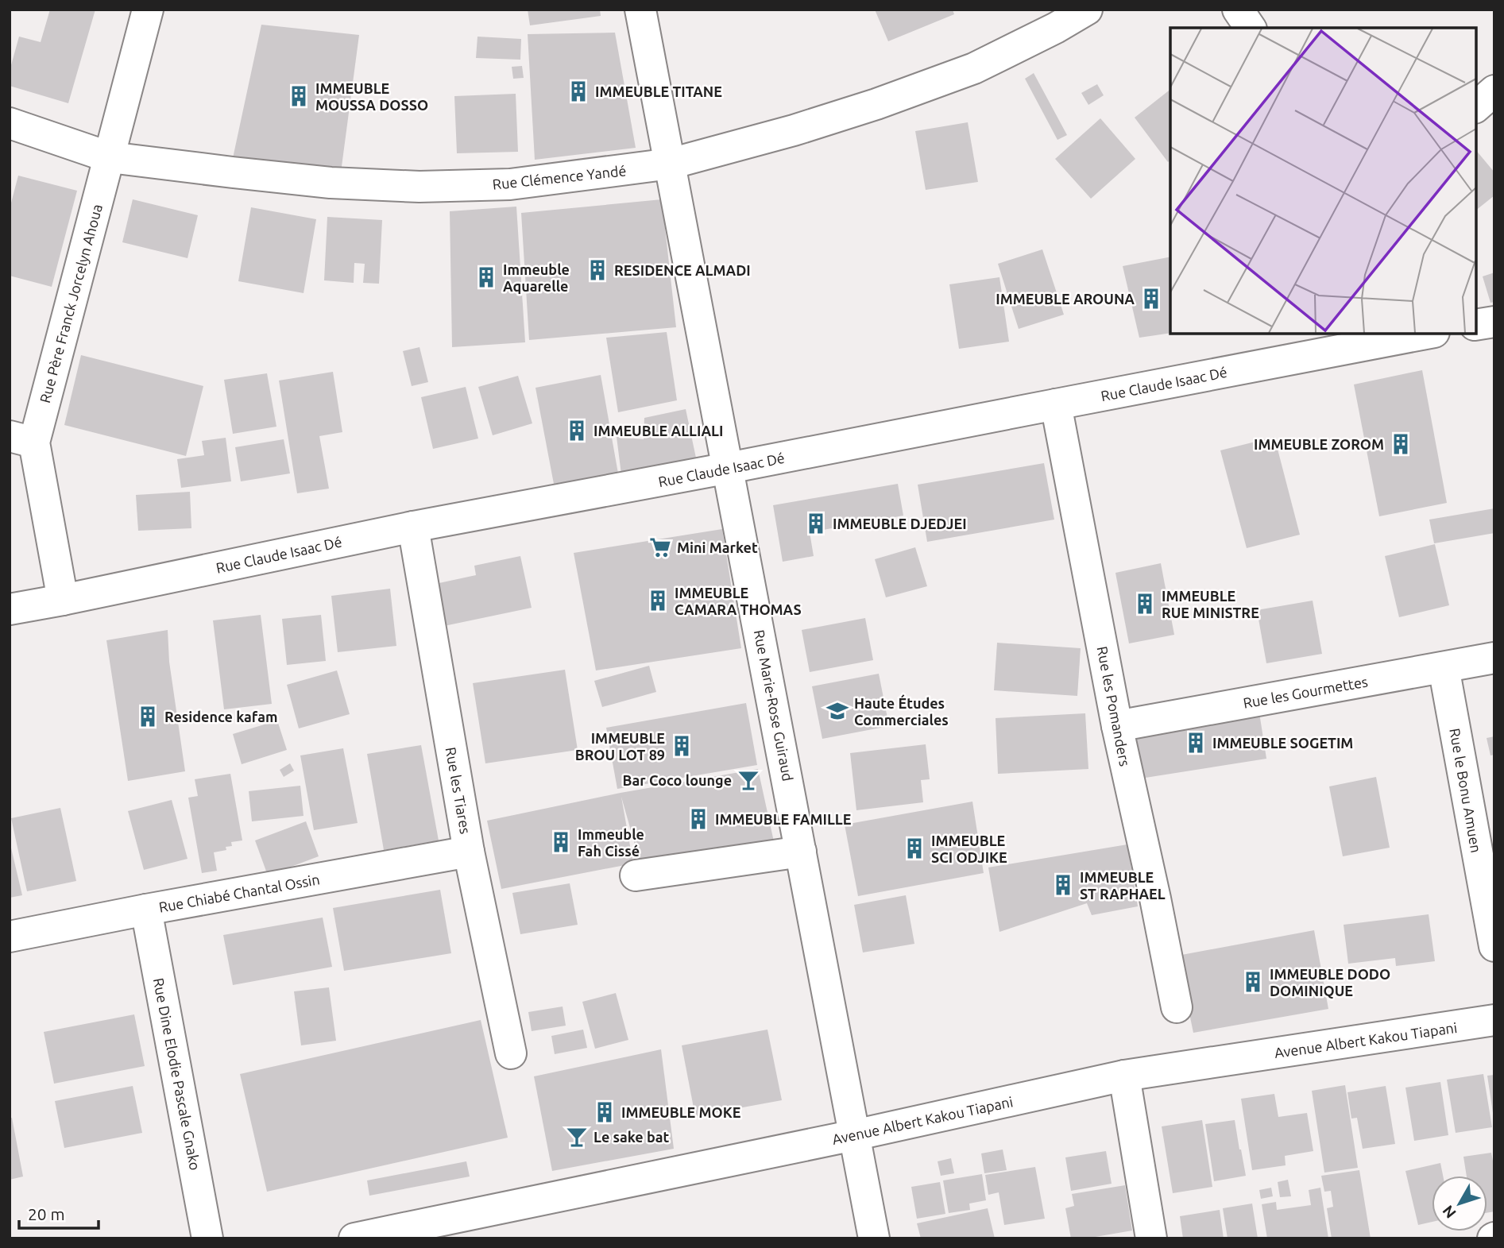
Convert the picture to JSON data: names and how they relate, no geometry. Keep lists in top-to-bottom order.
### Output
{
  "streets": {
    "street": [
      "Rue Clémence Yandé",
      "Rue Père Franck Jorcelyn Ahoua",
      "Rue Claude Isaac Dé",
      "Rue les Gourmettes",
      "Rue Marie-Rose Guiraud",
      "Rue les Pomanders",
      "Rue les Tiares",
      "Rue le Bonu Amuen",
      "Rue Chiabé Chantal Ossin",
      "Avenue Albert Kakou Tiapani",
      "Rue Dine Elodie Pascale Gnako"
    ]
  },
  "crossings": [
    ["Rue Clémence Yandé", "Rue Père Franck Jorcelyn Ahoua"],
    ["Rue Clémence Yandé", "Rue Marie-Rose Guiraud"],
    ["Rue Père Franck Jorcelyn Ahoua", "Rue Claude Isaac Dé"],
    ["Rue Claude Isaac Dé", "Rue Marie-Rose Guiraud"],
    ["Rue Claude Isaac Dé", "Rue les Pomanders"],
    ["Rue Claude Isaac Dé", "Rue les Tiares"],
    ["Rue les Gourmettes", "Rue les Pomanders"],
    ["Rue les Gourmettes", "Rue le Bonu Amuen"],
    ["Rue Marie-Rose Guiraud", "Avenue Albert Kakou Tiapani"],
    ["Rue les Tiares", "Rue Chiabé Chantal Ossin"],
    ["Rue Chiabé Chantal Ossin", "Rue Dine Elodie Pascale Gnako"]
  ],
  "places": {
    "building": [
      "IMMEUBLE TITANE",
      "IMMEUBLE MOUSSA DOSSO",
      "RESIDENCE ALMADI",
      "Immeuble Aquarelle",
      "IMMEUBLE AROUNA",
      "IMMEUBLE ALLIALI",
      "IMMEUBLE ZOROM",
      "IMMEUBLE DJEDJEI",
      "IMMEUBLE CAMARA THOMAS",
      "IMMEUBLE RUE MINISTRE",
      "Residence kafam",
      "IMMEUBLE SOGETIM",
      "IMMEUBLE BROU LOT 89",
      "IMMEUBLE FAMILLE",
      "Immeuble Fah Cissé",
      "IMMEUBLE SCI ODJIKE",
      "IMMEUBLE ST RAPHAEL",
      "IMMEUBLE DODO DOMINIQUE",
      "IMMEUBLE MOKE"
    ],
    "supermarket": ["Mini Market"],
    "school or university": ["Haute Études Commerciales"],
    "bar": ["Bar Coco lounge", "Le sake bat"]
  },
  "scale_bar": "20 m",
  "north": "bottom left"
}
